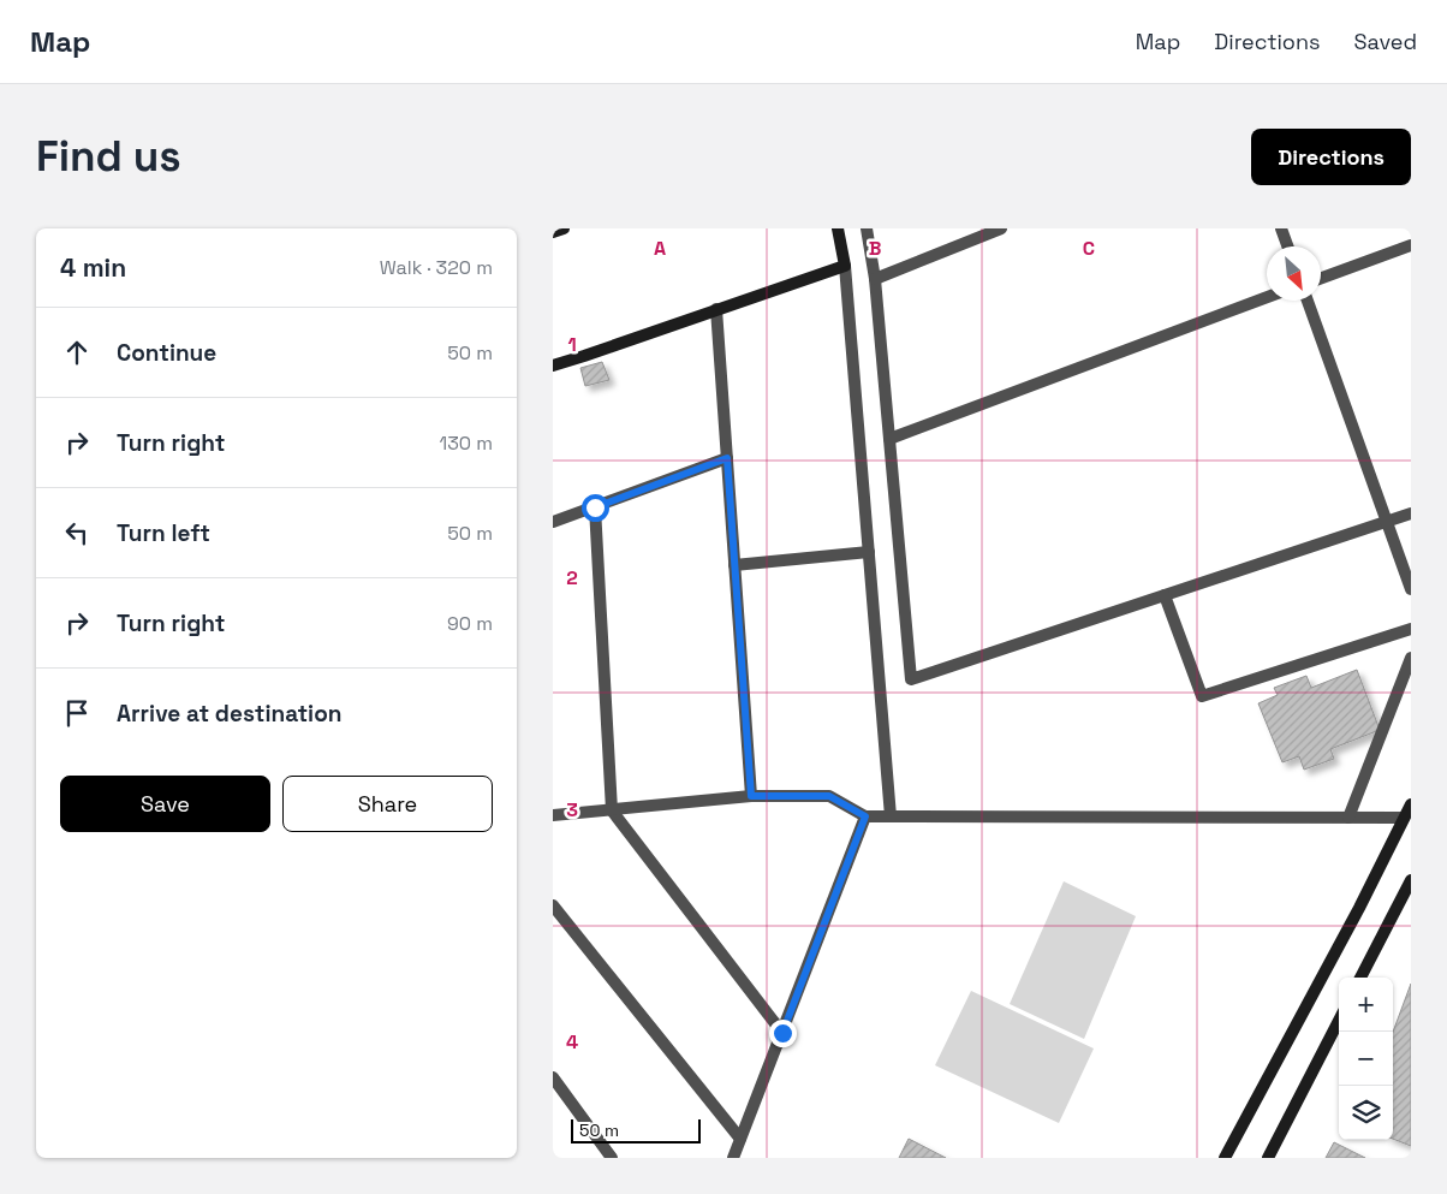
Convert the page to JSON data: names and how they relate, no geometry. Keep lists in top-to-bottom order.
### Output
{
  "scale_bar": "50 m",
  "north": "bottom right",
  "page": {
    "header": "Map",
    "nav": ["Map", "Directions", "Saved"],
    "buttons": [
      "Directions",
      ["Save", "Share"]
    ],
    "title": "Find us",
    "heading": ["4 min", "Walk · 320 m"],
    "list": [
      ["Continue", "50 m"],
      ["Turn right", "130 m"],
      ["Turn left", "50 m"],
      ["Turn right", "90 m"],
      "Arrive at destination"
    ],
    "map_buttons": ["+", "−"],
    "scale": "50 m"
  },
  "grid": {
    "columns": ["A", "B", "C"],
    "rows": [
      "1",
      "2",
      "3",
      "4"
    ]
  }
}
